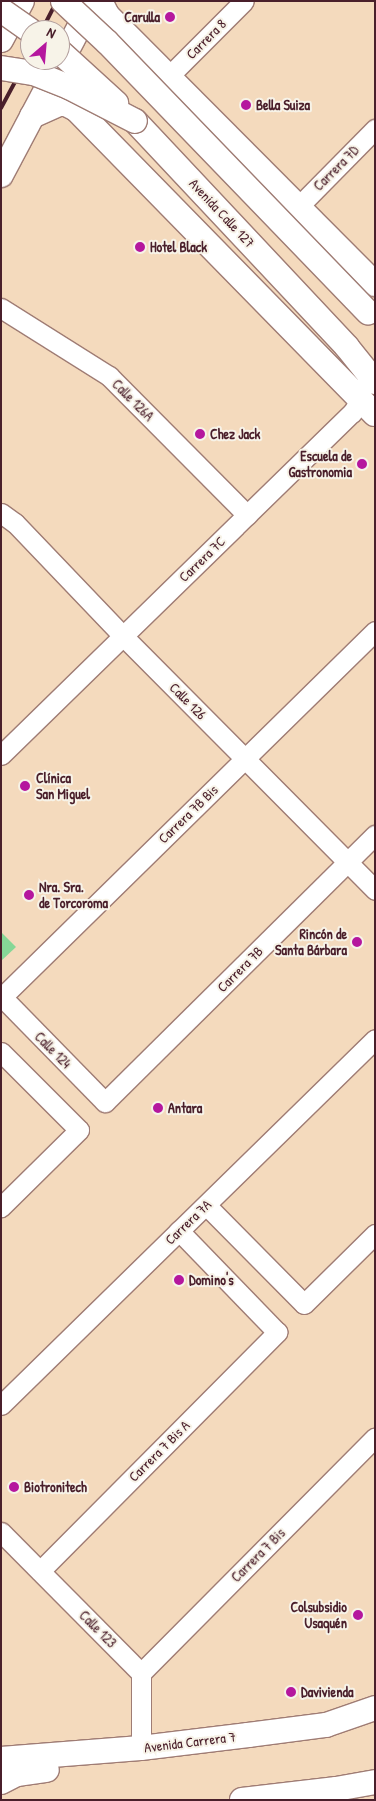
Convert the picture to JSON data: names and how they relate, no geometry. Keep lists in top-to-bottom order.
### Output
{
  "streets": {
    "main road": ["Avenida Calle 127", "Avenida Carrera 7"],
    "street": [
      "Carrera 8",
      "Carrera 7D",
      "Calle 126A",
      "Carrera 7C",
      "Calle 126",
      "Carrera 7B Bis",
      "Carrera 7B",
      "Calle 124",
      "Carrera 7A",
      "Carrera 7 Bis A",
      "Carrera 7 Bis",
      "Calle 123"
    ]
  },
  "crossings": [
    ["Calle 126A", "Carrera 7C"],
    ["Carrera 7C", "Calle 126"],
    ["Calle 126", "Carrera 7B Bis"],
    ["Calle 126", "Carrera 7B"],
    ["Carrera 7B Bis", "Calle 124"],
    ["Carrera 7B", "Calle 124"],
    ["Carrera 7A", "Carrera 7 Bis A"],
    ["Carrera 7 Bis A", "Calle 123"],
    ["Carrera 7 Bis", "Calle 123"]
  ],
  "places": [
    "Carulla",
    "Bella Suiza",
    "Hotel Black",
    "Chez Jack",
    "Escuela de Gastronomia",
    "Clínica San Miguel",
    "Nra. Sra. de Torcoroma",
    "Rincón de Santa Bárbara",
    "Antara",
    "Domino's",
    "Biotronitech",
    "Colsubsidio Usaquén",
    "Davivienda"
  ],
  "north": "top right"
}
